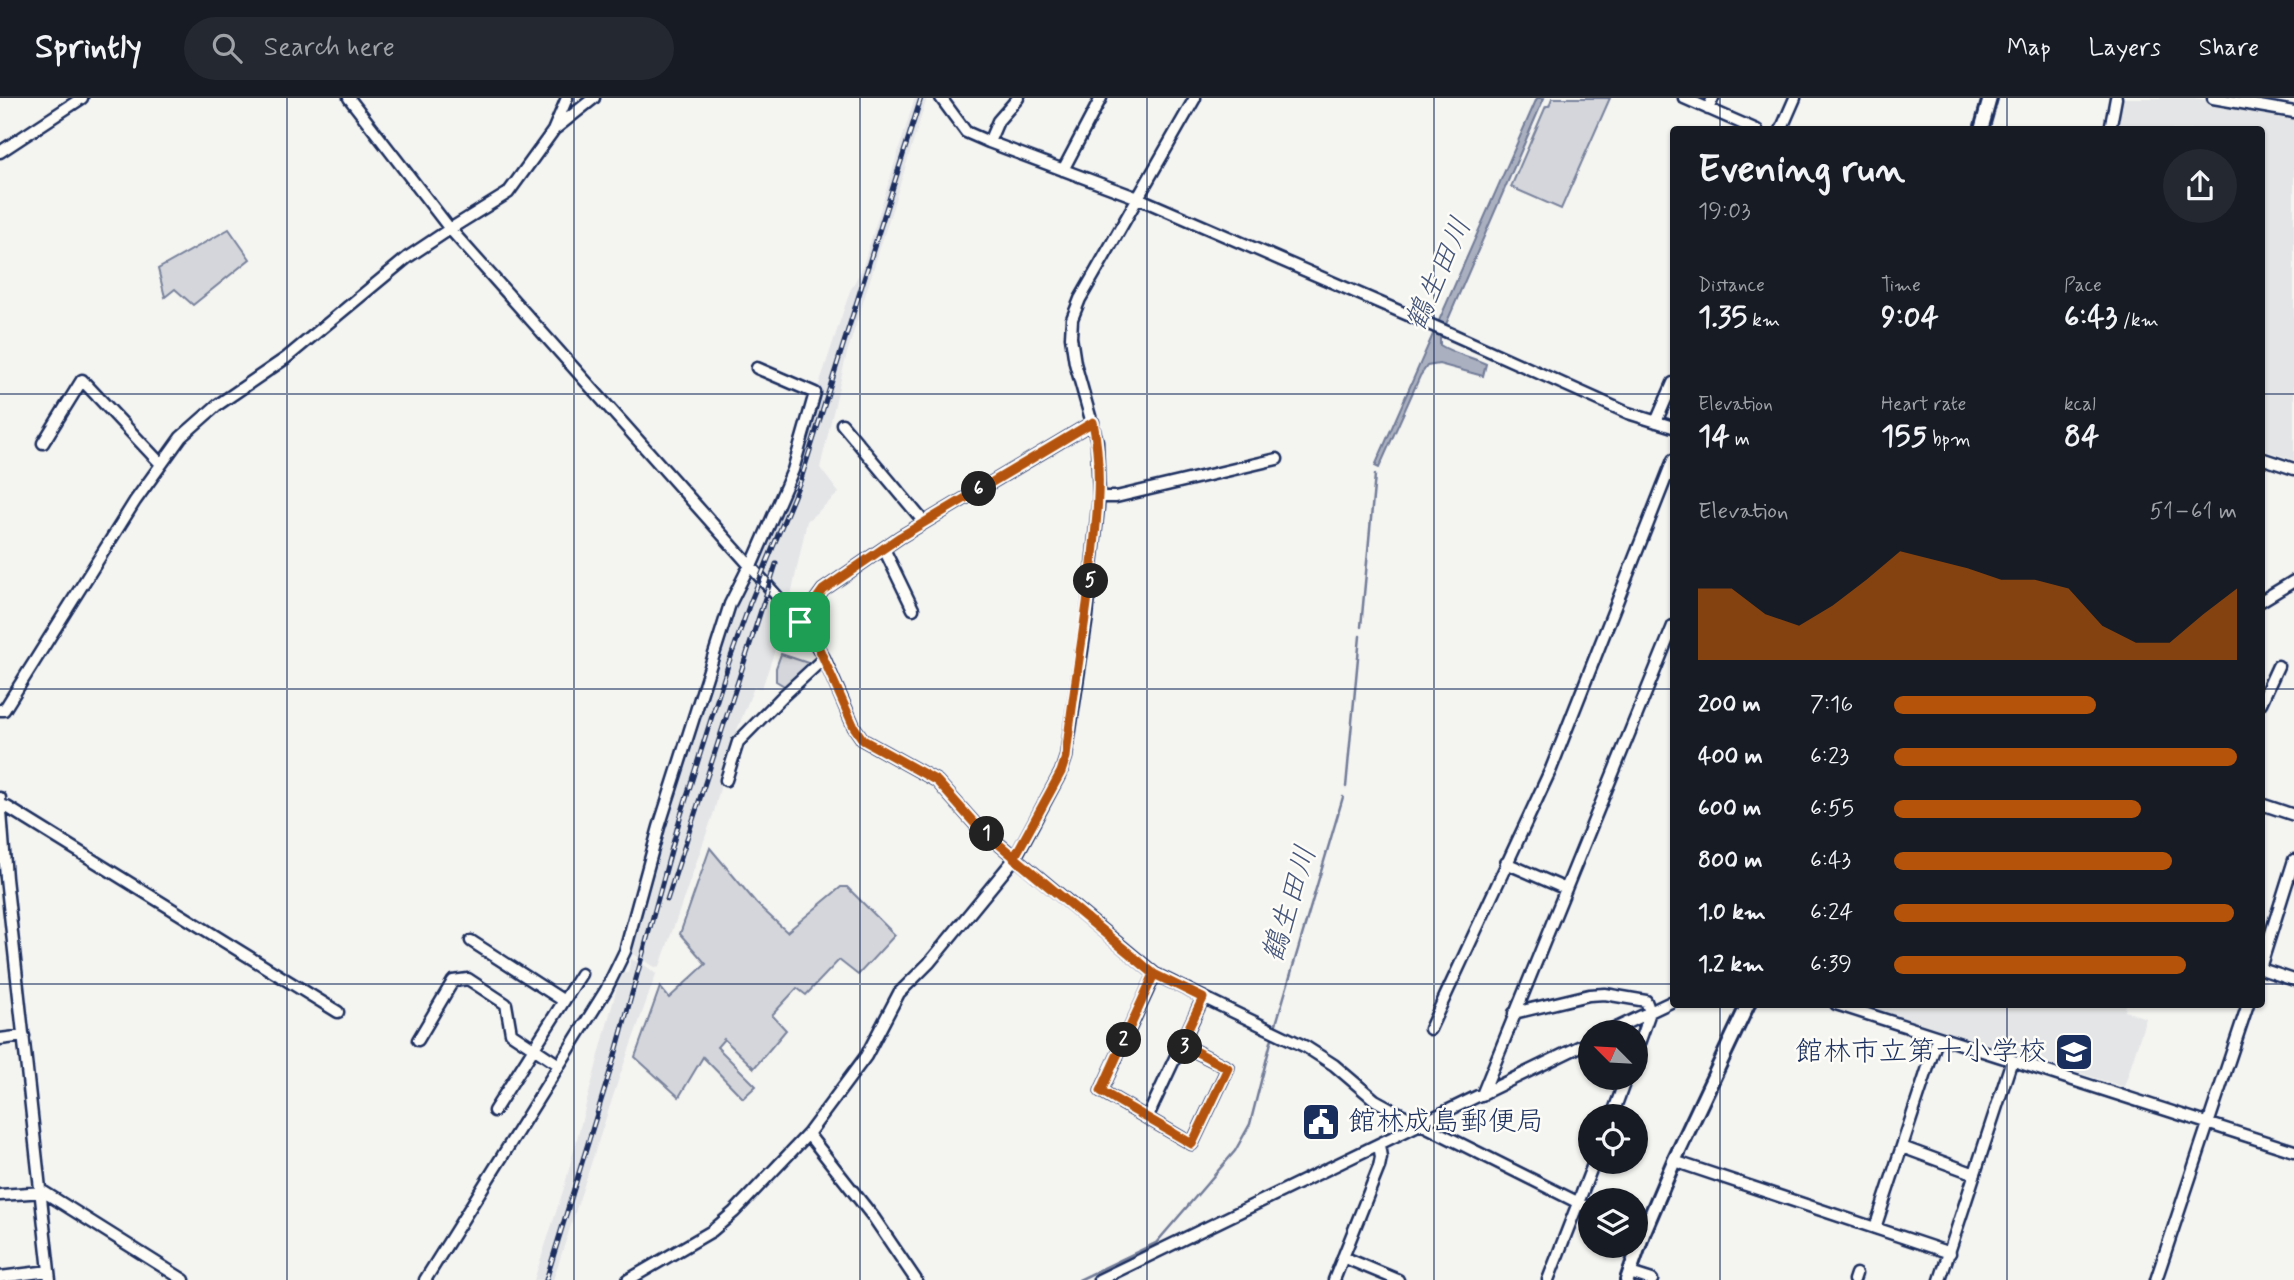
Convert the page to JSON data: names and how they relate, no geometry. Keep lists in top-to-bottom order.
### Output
{
  "water": ["鶴生田川"],
  "places": {
    "school or university": ["館林市立第十小学校"],
    "public building": ["館林成島郵便局"]
  },
  "north": "top left",
  "page": {
    "header": "Sprintly",
    "search": "Search here",
    "nav": ["Map", "Layers", "Share"],
    "heading": ["Evening run", "19:03"],
    "stats": [
      ["Distance", "1.35 km"],
      ["Time", "9:04"],
      ["Pace", "6:43 /km"],
      ["Elevation", "14 m"],
      ["Heart rate", "155 bpm"],
      ["kcal", "84"]
    ],
    "pins": [
      "6",
      "5",
      "1",
      "2",
      "3"
    ],
    "chart": ["Elevation", "51–61 m"],
    "list": [
      {
        "name": "200 m",
        "note": "7:16"
      },
      {
        "name": "400 m",
        "note": "6:23"
      },
      {
        "name": "600 m",
        "note": "6:55"
      },
      {
        "name": "800 m",
        "note": "6:43"
      },
      {
        "name": "1.0 km",
        "note": "6:24"
      },
      {
        "name": "1.2 km",
        "note": "6:39"
      }
    ]
  }
}
